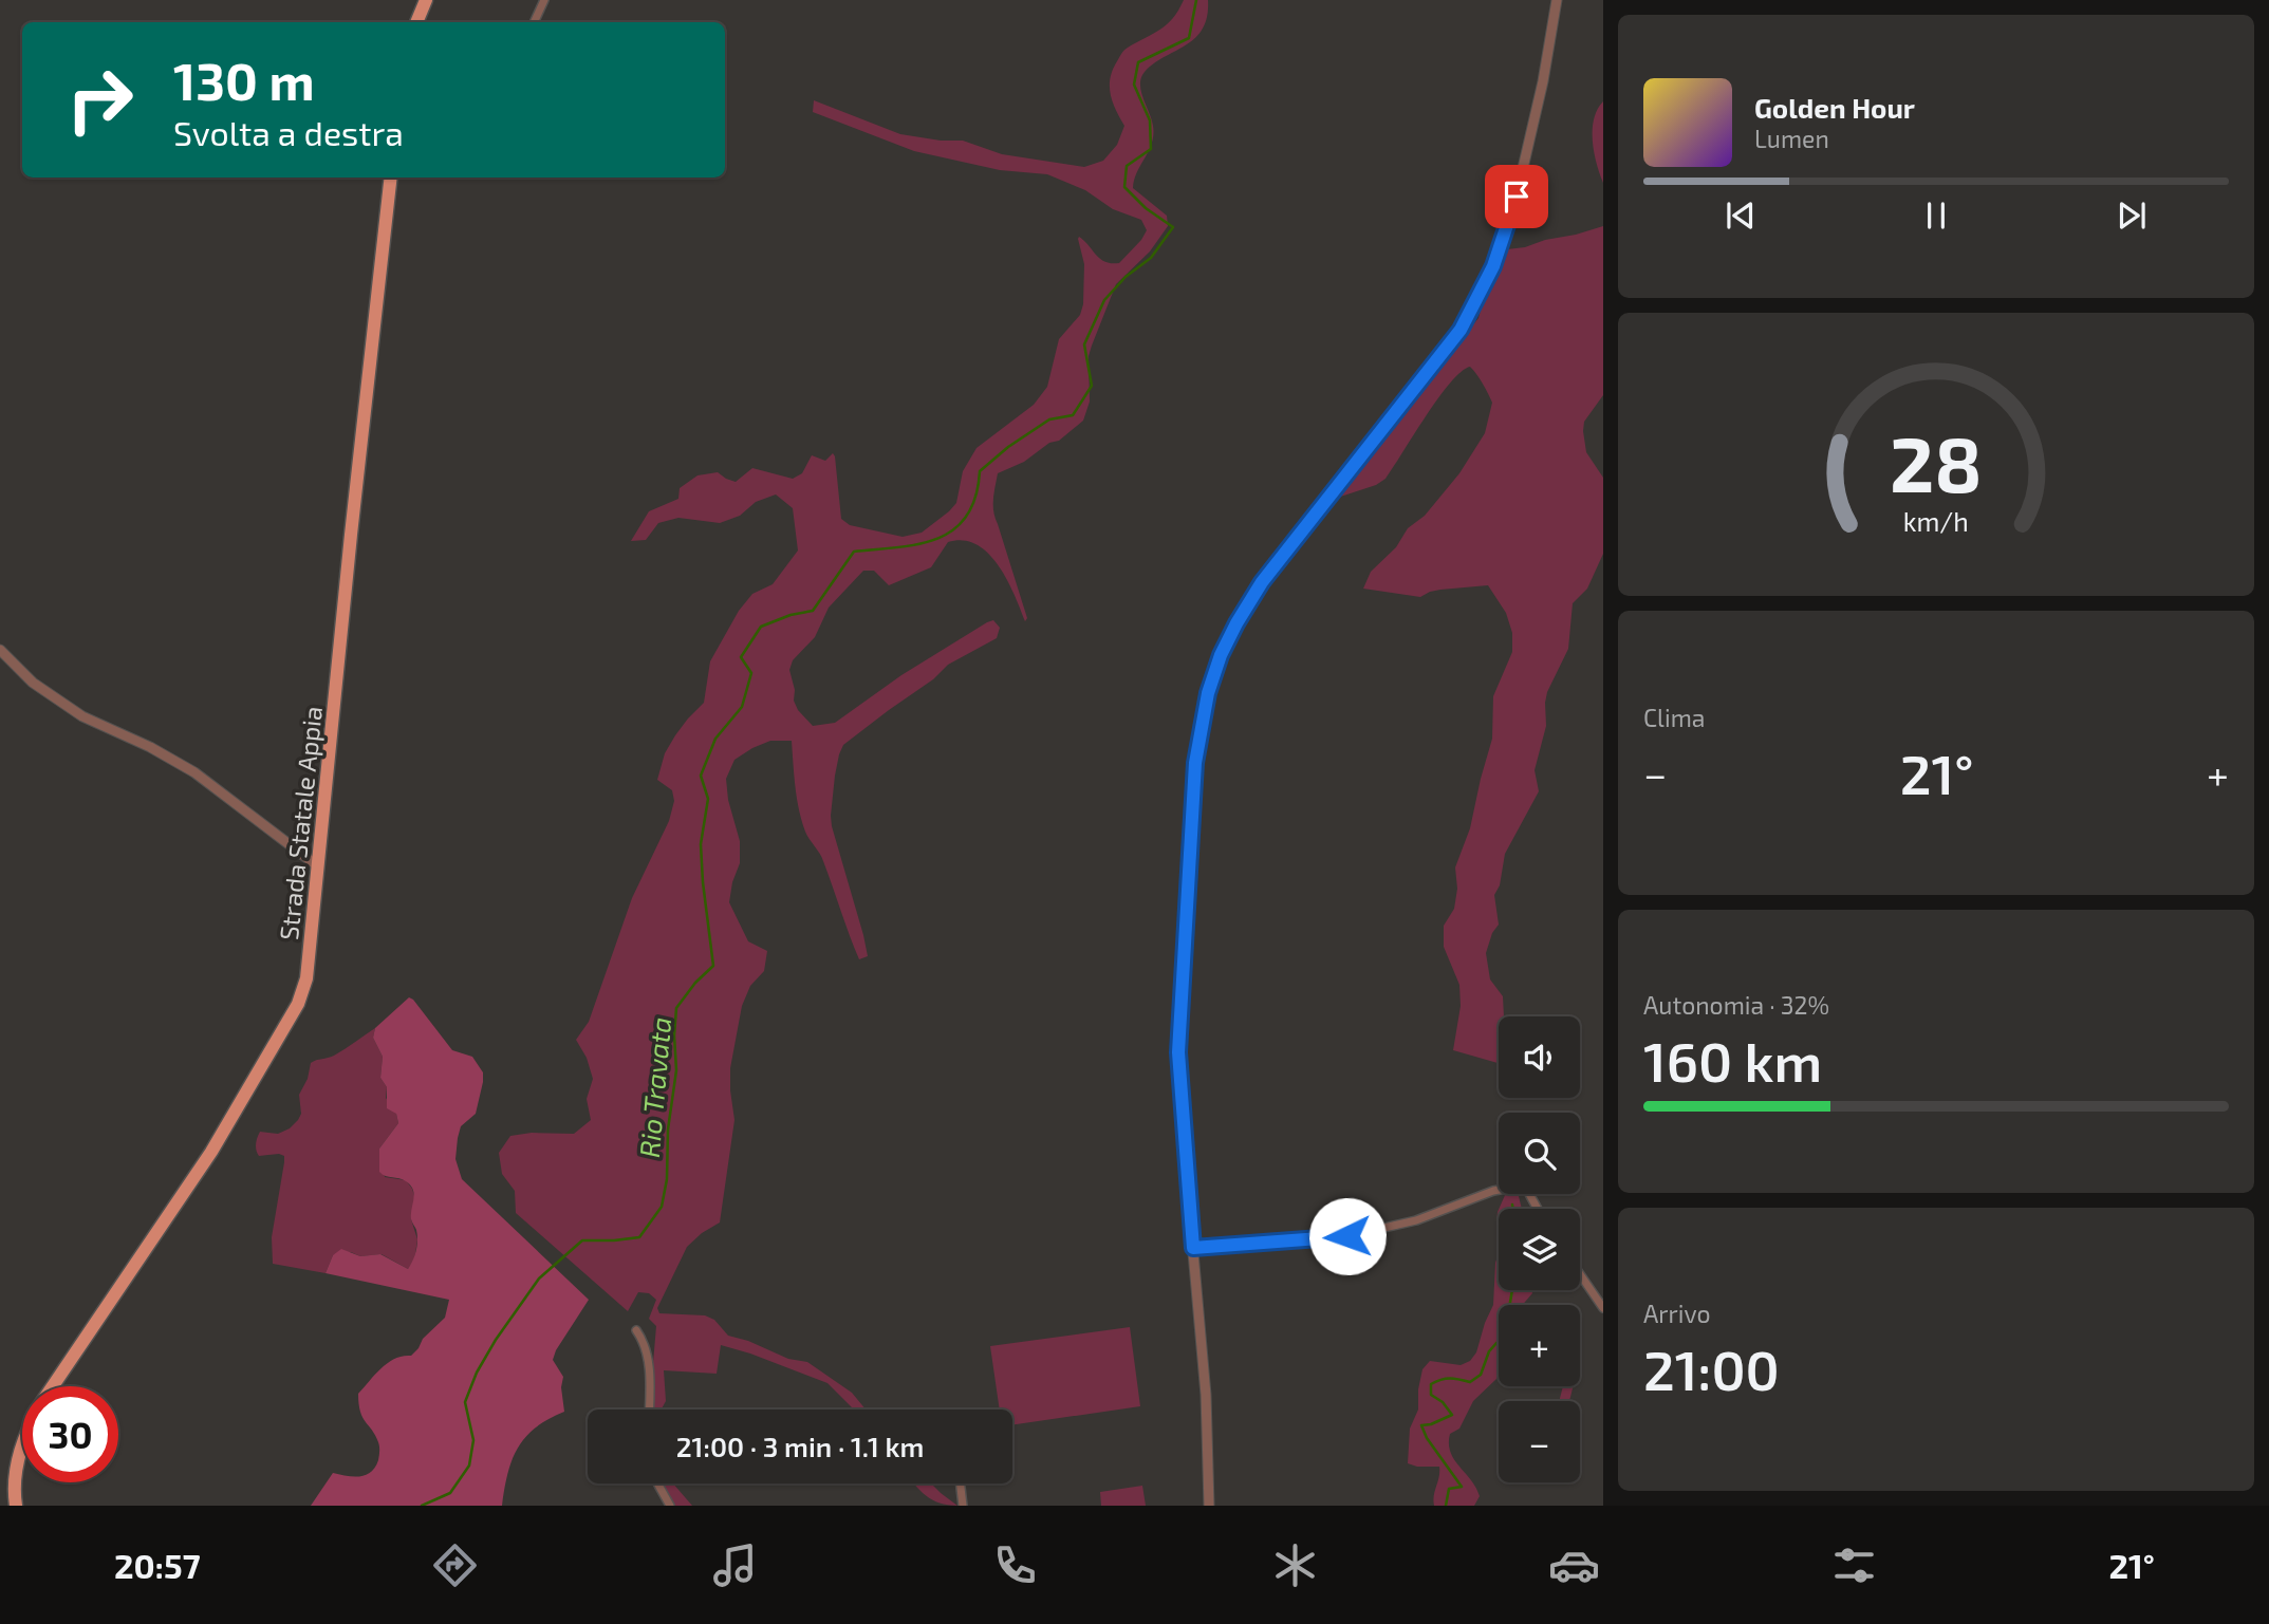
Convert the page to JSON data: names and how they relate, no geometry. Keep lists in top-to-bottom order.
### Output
{
  "streets": {
    "main road": ["Strada Statale Appia"]
  },
  "water": ["Rio Travata"],
  "page": {
    "turn": ["130 m", "Svolta a destra"],
    "song": ["Golden Hour", "Lumen"],
    "tile": [
      "Clima",
      ["Autonomia · 32%", "160 km"],
      ["Arrivo", "21:00"]
    ],
    "heat": ["−", "21°", "+"],
    "map_buttons": ["+", "−"],
    "limit": "30",
    "trip": "21:00 · 3 min · 1.1 km",
    "tabs": ["20:57", "21°"],
    "gauge": ["28", "km/h"]
  }
}
